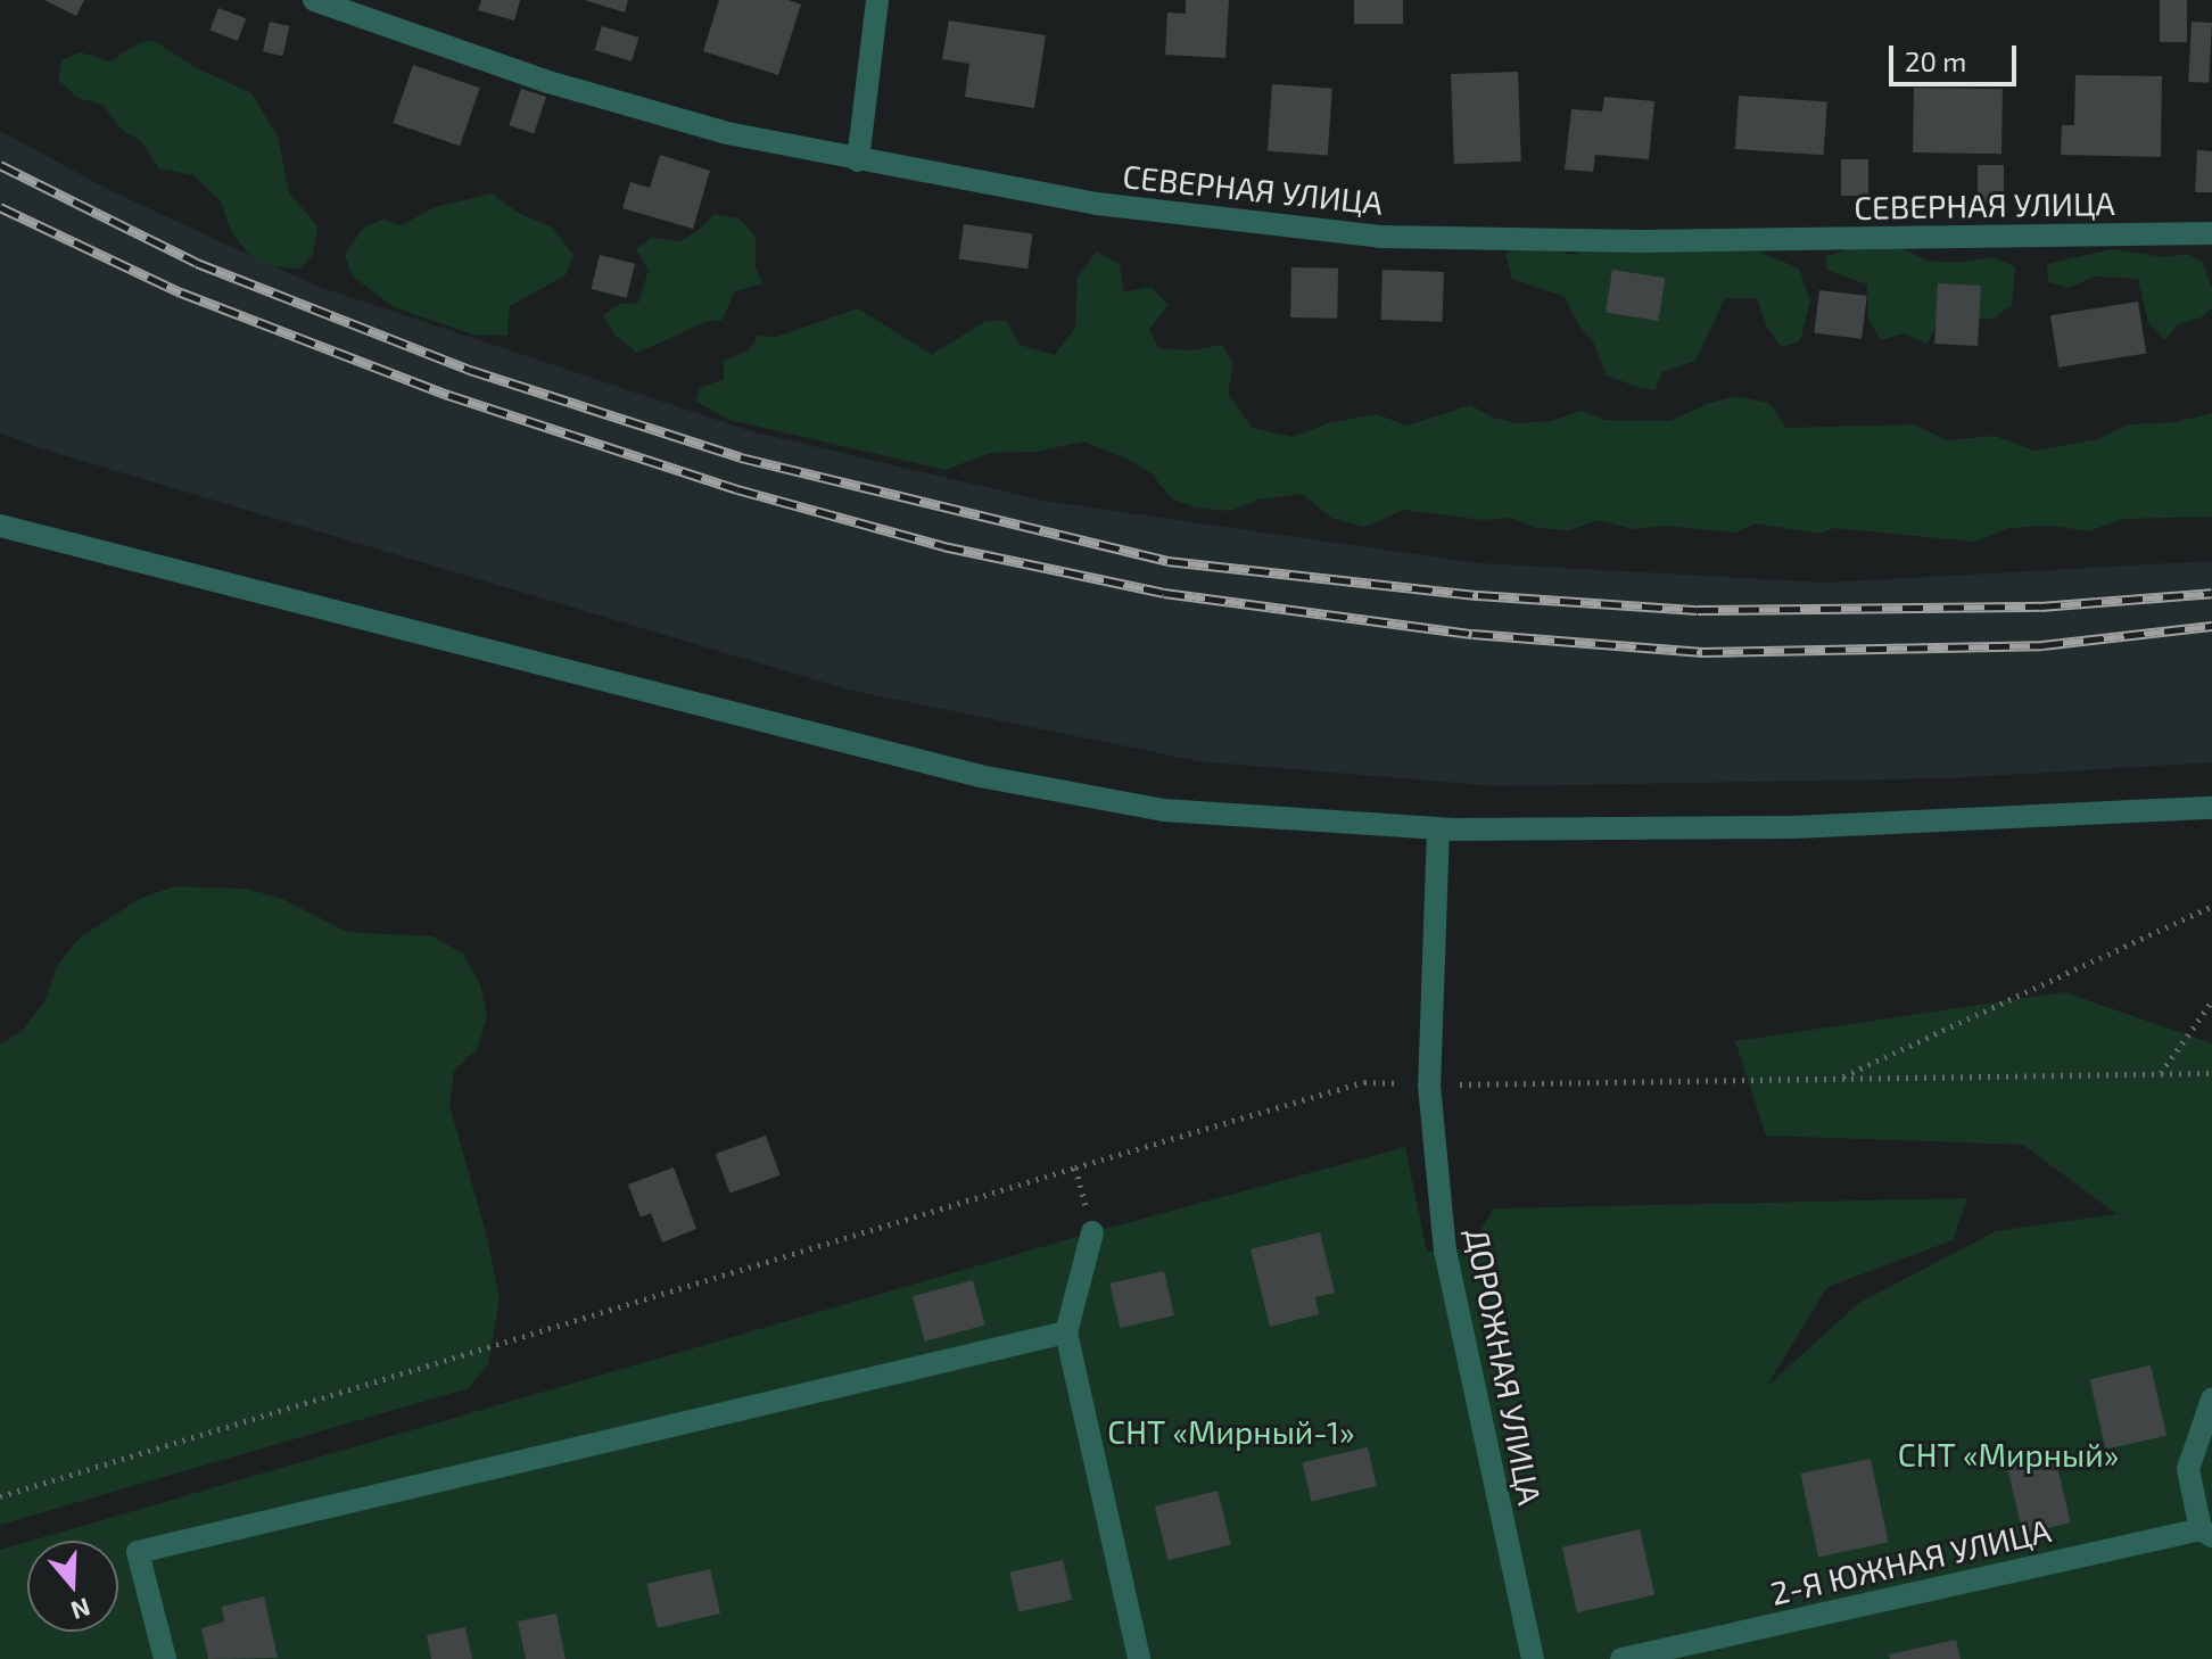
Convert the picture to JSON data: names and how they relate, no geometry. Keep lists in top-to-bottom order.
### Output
{
  "streets": {
    "street": ["СЕВЕРНАЯ УЛИЦА", "ДОРОЖНАЯ УЛИЦА", "2-Я ЮЖНАЯ УЛИЦА"]
  },
  "parks": ["СНТ «Мирный-1»", "СНТ «Мирный»"],
  "scale_bar": "20 m",
  "north": "bottom"
}
